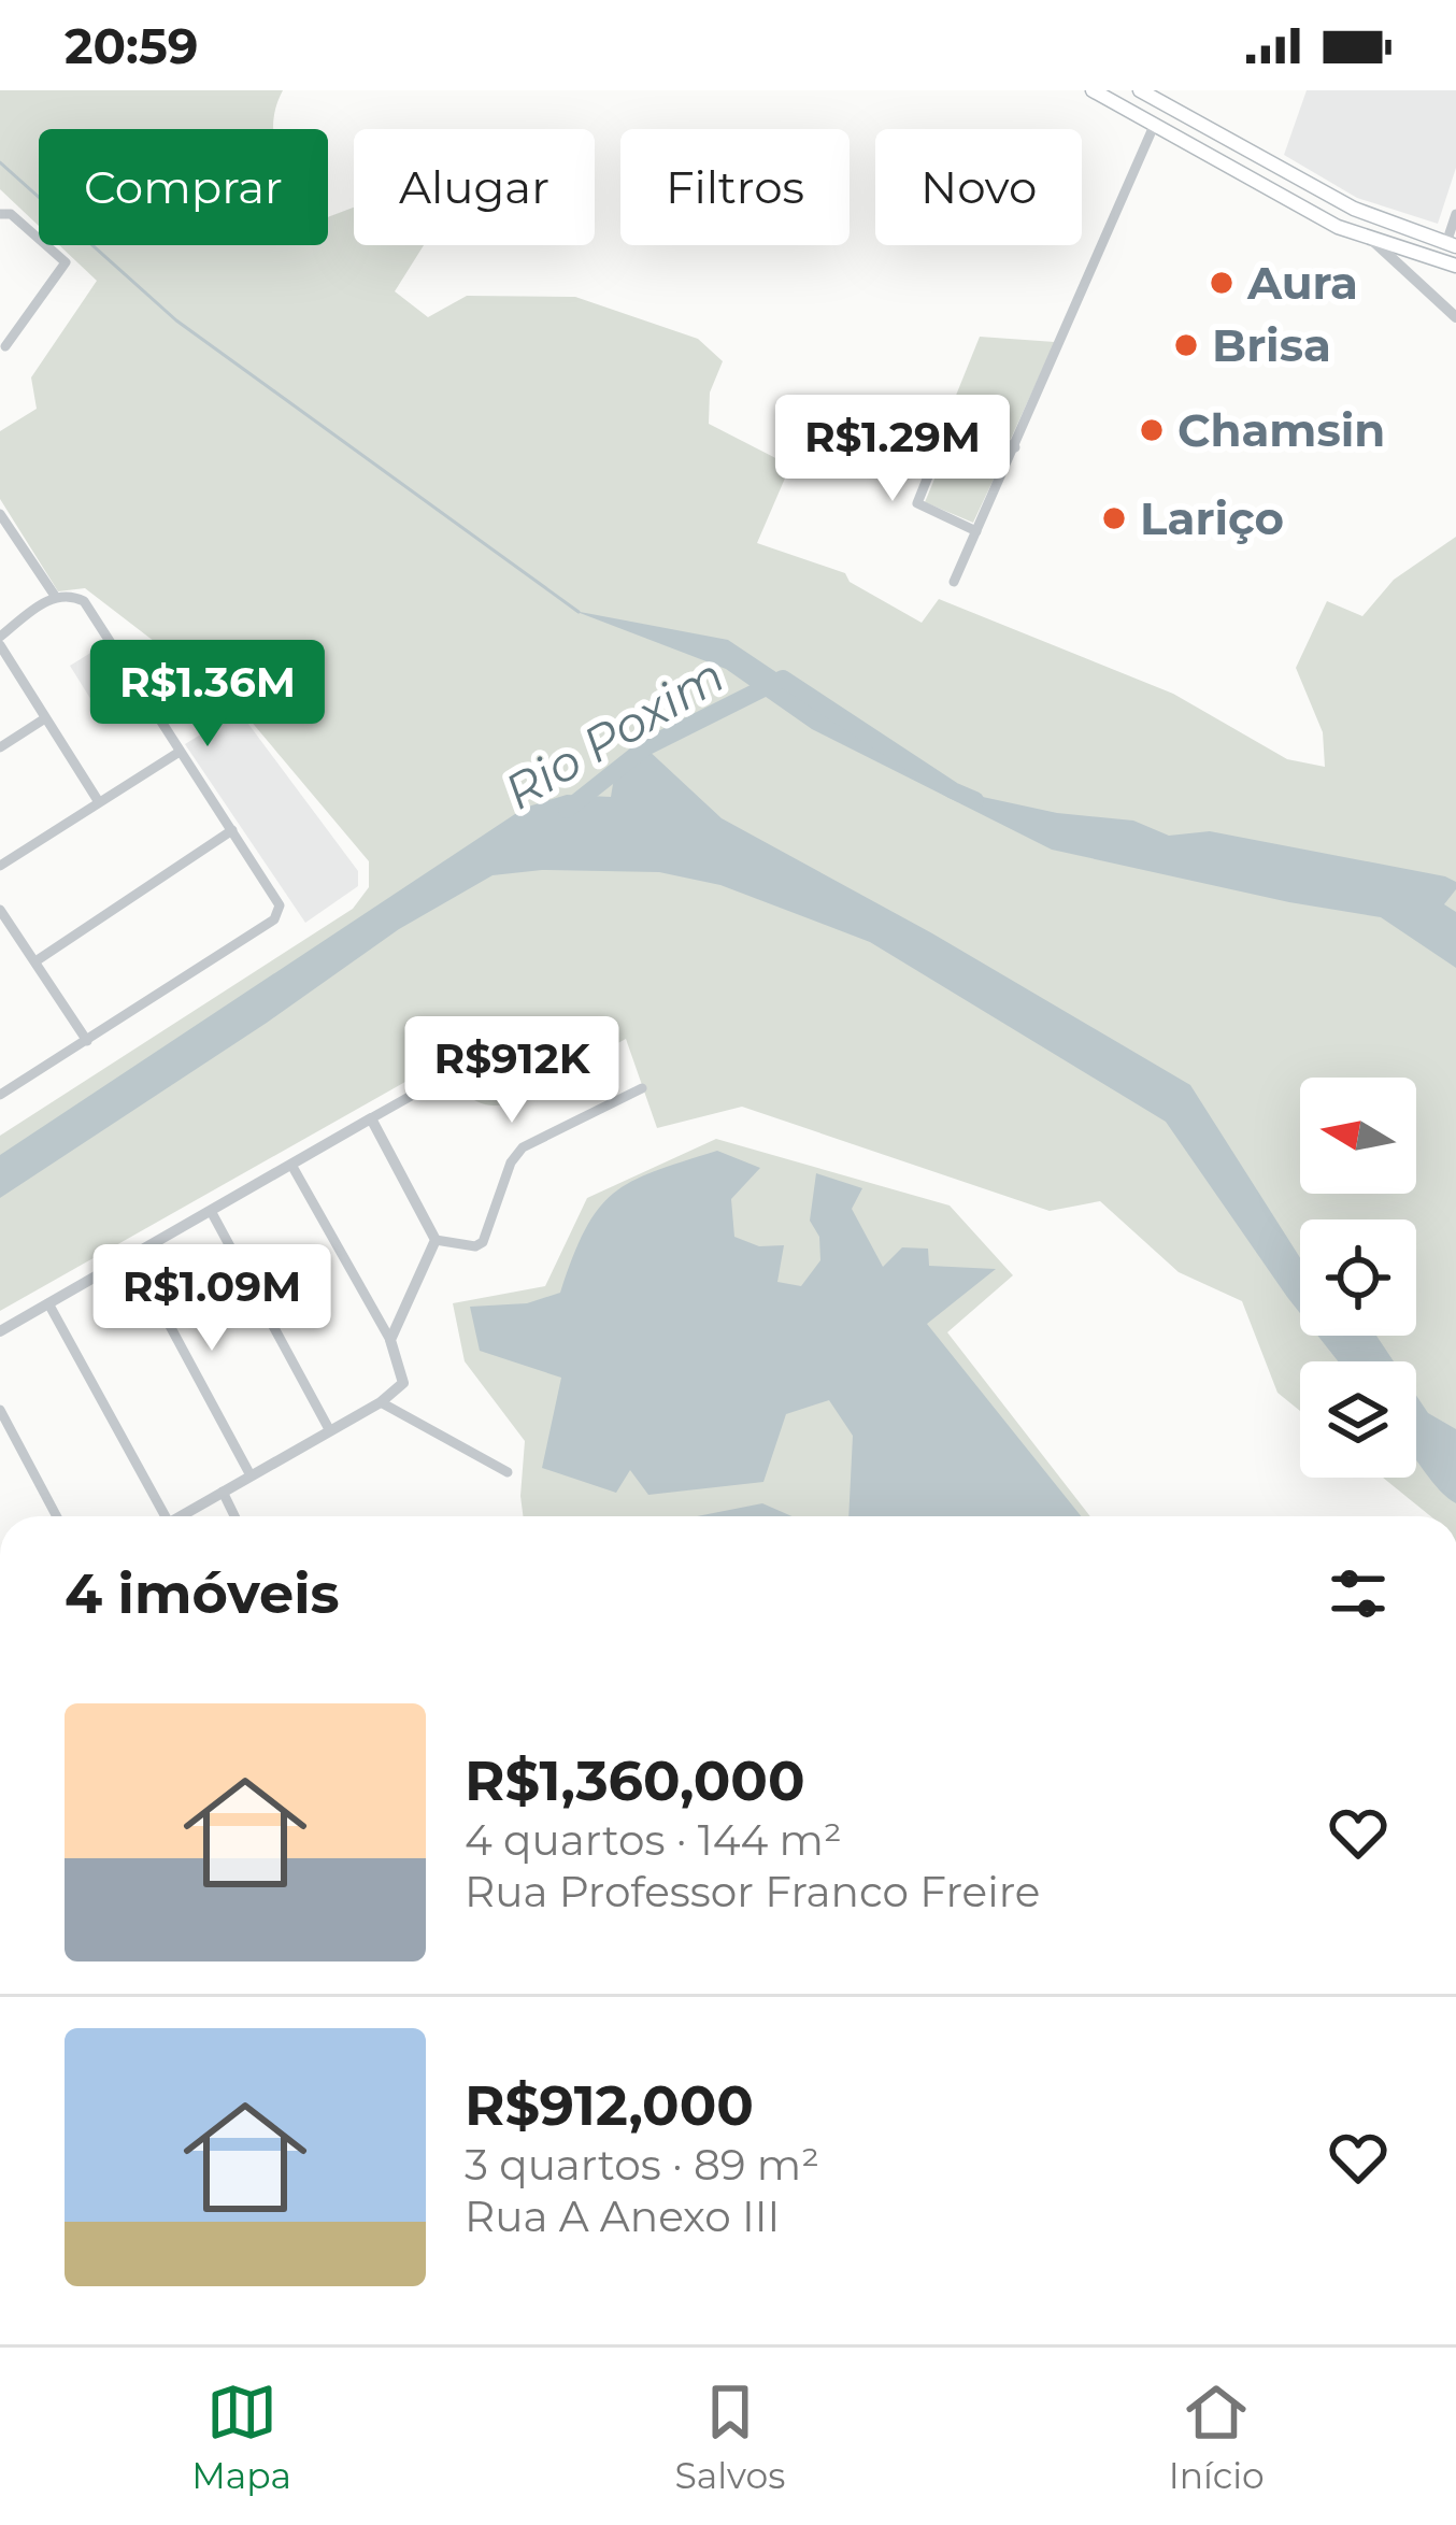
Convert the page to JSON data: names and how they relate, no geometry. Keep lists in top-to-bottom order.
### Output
{
  "water": ["Rio Poxim"],
  "places": [
    "Aura",
    "Brisa",
    "Chamsin",
    "Lariço"
  ],
  "north": "left",
  "page": {
    "status": "20:59",
    "chip": [
      "Comprar",
      "Alugar",
      "Filtros",
      "Novo"
    ],
    "price": [
      "R$1.29M",
      "R$1.36M",
      "R$912K",
      "R$1.09M"
    ],
    "heading": "4 imóveis",
    "list": [
      {
        "name": "R$1,360,000",
        "note": "4 quartos · 144 m² · Rua Professor Franco Freire"
      },
      {
        "name": "R$912,000",
        "note": "3 quartos · 89 m² · Rua A Anexo III"
      }
    ],
    "tabs": ["Mapa", "Salvos", "Início"]
  }
}
